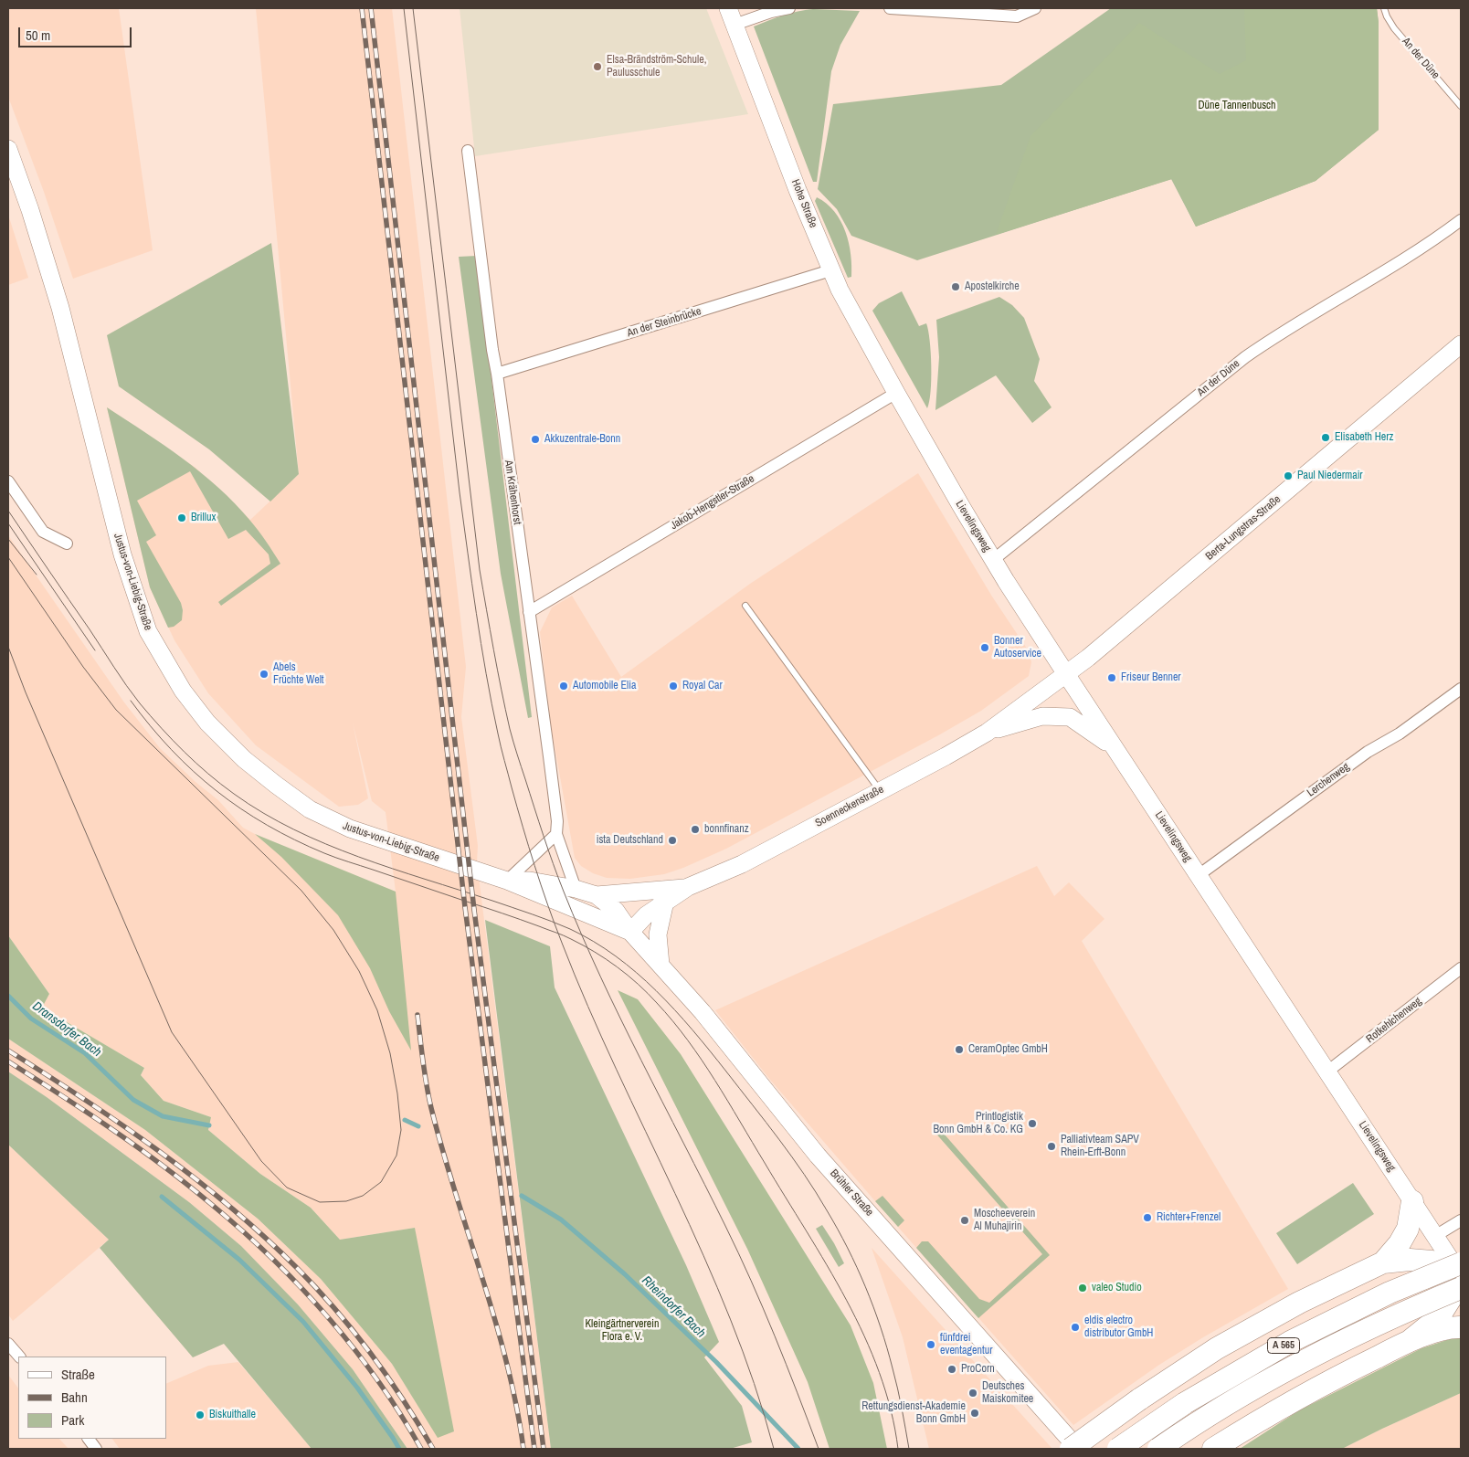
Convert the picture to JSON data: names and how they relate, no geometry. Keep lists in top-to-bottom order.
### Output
{
  "streets": {
    "highway": ["A 565"],
    "street": [
      "An der Düne",
      "Hohe Straße",
      "An der Steinbrücke",
      "Am Krähenhorst",
      "Jakob-Hengstler-Straße",
      "Lievelingsweg",
      "Berta-Lungstras-Straße",
      "Justus-von-Liebig-Straße",
      "Lerchenweg",
      "Soenneckenstraße",
      "Rotkehlchenweg",
      "Brühler Straße"
    ]
  },
  "crossings": [
    ["An der Düne", "Lievelingsweg"],
    ["Hohe Straße", "An der Steinbrücke"],
    ["Hohe Straße", "Jakob-Hengstler-Straße"],
    ["Hohe Straße", "Lievelingsweg"],
    ["An der Steinbrücke", "Am Krähenhorst"],
    ["Am Krähenhorst", "Jakob-Hengstler-Straße"],
    ["Am Krähenhorst", "Justus-von-Liebig-Straße"],
    ["Jakob-Hengstler-Straße", "Lievelingsweg"],
    ["Lievelingsweg", "Berta-Lungstras-Straße"],
    ["Lievelingsweg", "Lerchenweg"],
    ["Lievelingsweg", "Soenneckenstraße"],
    ["Lievelingsweg", "Rotkehlchenweg"],
    ["Lievelingsweg", "A 565"],
    ["Berta-Lungstras-Straße", "Soenneckenstraße"],
    ["Justus-von-Liebig-Straße", "Soenneckenstraße"],
    ["Justus-von-Liebig-Straße", "Brühler Straße"],
    ["Soenneckenstraße", "Brühler Straße"]
  ],
  "water": ["Dransdorfer Bach", "Rheindorfer Bach"],
  "parks": ["Düne Tannenbusch", "Kleingärtnerverein Flora e. V."],
  "places": [
    "Elsa-Brändström-Schule, Paulusschule",
    "Apostelkirche",
    "Elisabeth Herz",
    "Akkuzentrale-Bonn",
    "Paul Niedermair",
    "Brillux",
    "Bonner Autoservice",
    "Abels Früchte Welt",
    "Friseur Benner",
    "Automobile Elia",
    "Royal Car",
    "bonnfinanz",
    "ista Deutschland",
    "CeramOptec GmbH",
    "Printlogistik Bonn GmbH & Co. KG",
    "Palliativteam SAPV Rhein-Erft-Bonn",
    "Richter+Frenzel",
    "Moscheeverein Al Muhajirin",
    "valeo Studio",
    "eldis electro distributor GmbH",
    "fünfdrei eventagentur",
    "ProCorn",
    "Deutsches Maiskomitee",
    "Rettungsdienst-Akademie Bonn GmbH",
    "Biskuithalle"
  ],
  "legend": ["Straße", "Bahn", "Park"],
  "scale_bar": "50 m"
}
